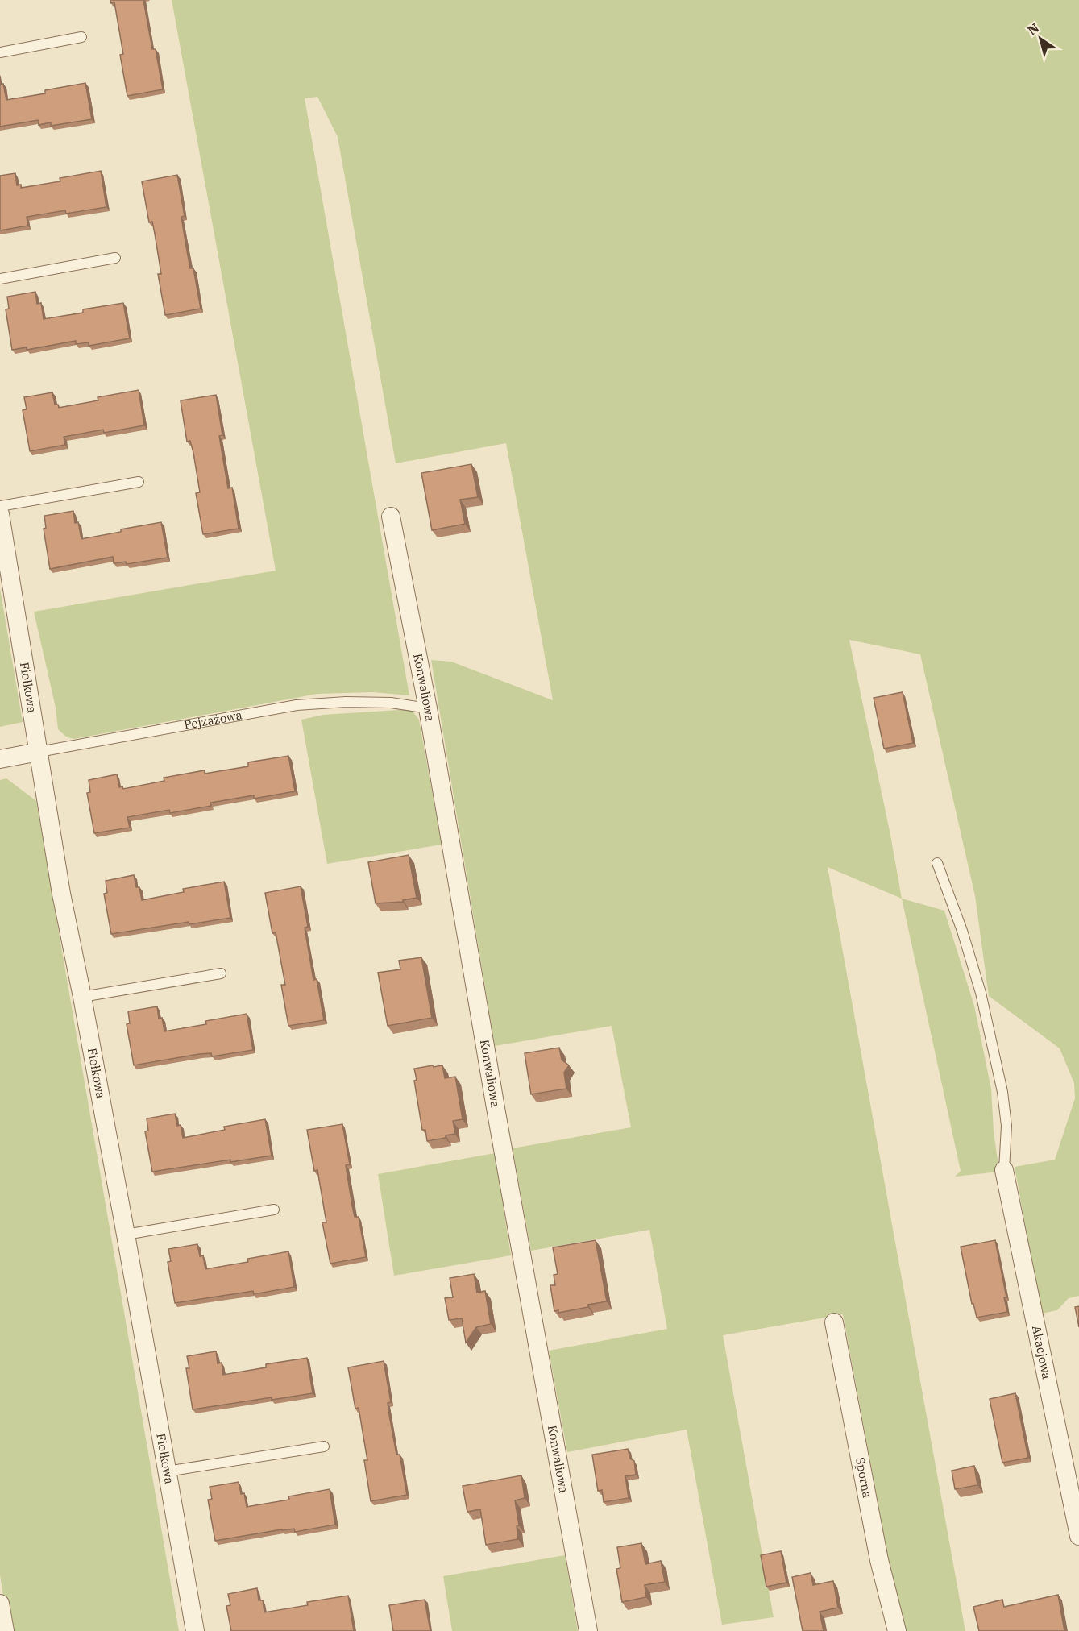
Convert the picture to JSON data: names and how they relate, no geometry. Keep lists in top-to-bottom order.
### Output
{
  "streets": {
    "street": [
      "Fiołkowa",
      "Konwaliowa",
      "Pejzażowa",
      "Akacjowa",
      "Sporna"
    ]
  },
  "crossings": [
    ["Fiołkowa", "Pejzażowa"],
    ["Konwaliowa", "Pejzażowa"]
  ],
  "north": "top left"
}
